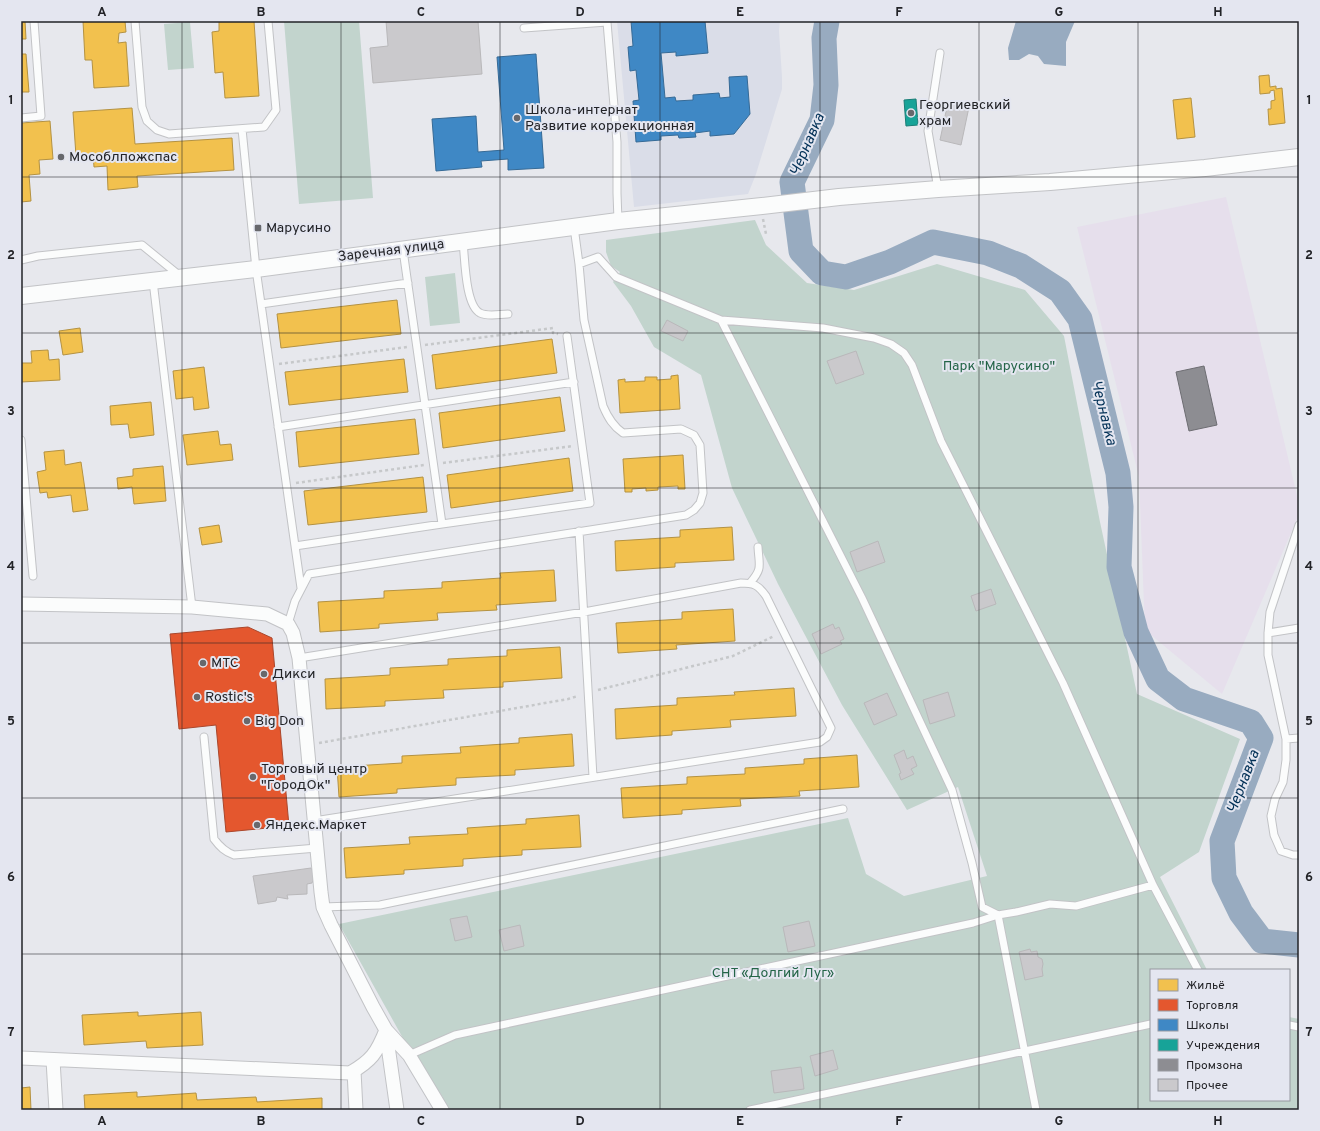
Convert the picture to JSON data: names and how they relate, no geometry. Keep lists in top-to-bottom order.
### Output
{
  "streets": {
    "street": ["Заречная улица"]
  },
  "water": ["Чернавка"],
  "parks": ["Парк \"Марусино\"", "СНТ «Долгий Луг»"],
  "places": {
    "other": [
      "Георгиевский храм",
      "Школа-интернат Развитие коррекционная",
      "Мособлпожспас",
      "МТС",
      "Дикси",
      "Rostic's",
      "Big Don",
      "Торговый центр \"ГородОк\"",
      "Яндекс.Маркет"
    ],
    "transit": ["Марусино"]
  },
  "legend": [
    "Жильё",
    "Торговля",
    "Школы",
    "Учреждения",
    "Промзона",
    "Прочее"
  ],
  "grid": {
    "columns": [
      "A",
      "B",
      "C",
      "D",
      "E",
      "F",
      "G",
      "H"
    ],
    "rows": [
      "1",
      "2",
      "3",
      "4",
      "5",
      "6",
      "7"
    ]
  }
}
